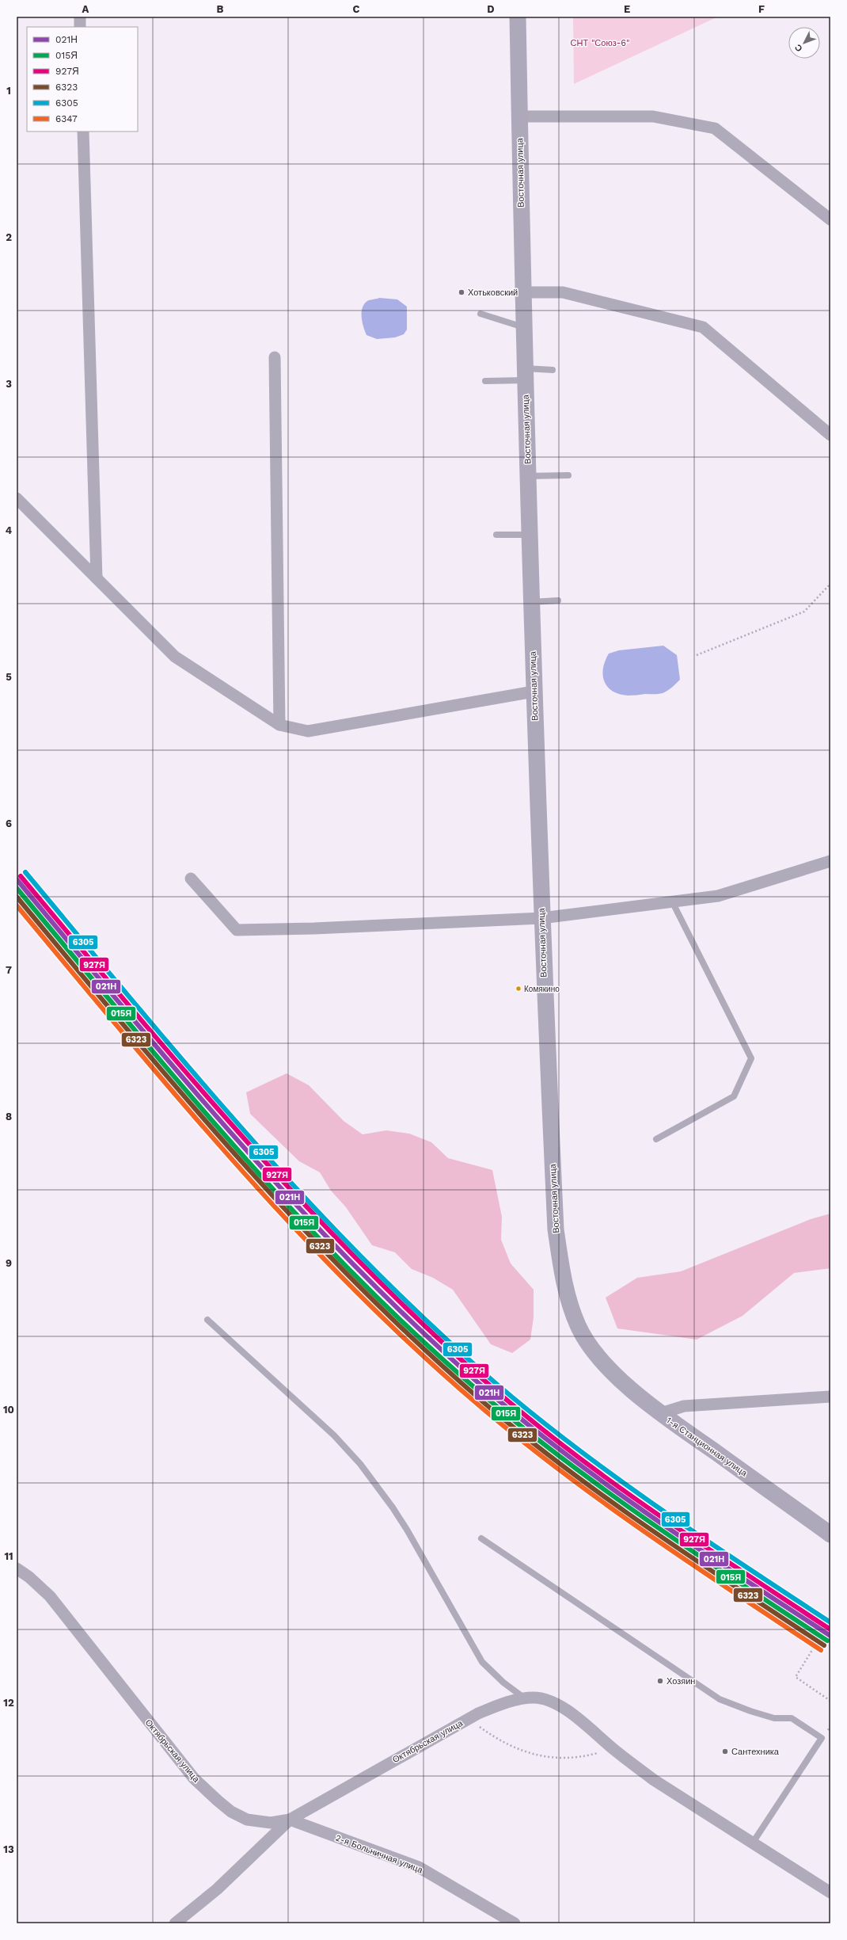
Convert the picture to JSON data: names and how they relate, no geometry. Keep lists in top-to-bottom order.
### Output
{
  "streets": {
    "main road": ["Восточная улица", "1-я Станционная улица"],
    "street": ["Октябрьская улица", "2-я Больничная улица"]
  },
  "crossings": [
    ["Восточная улица", "1-я Станционная улица"],
    ["Октябрьская улица", "2-я Больничная улица"]
  ],
  "parks": ["СНТ \"Союз-6\""],
  "places": [
    "Хотьковский",
    "Комякино",
    "Хозяин",
    "Сантехника"
  ],
  "lines": [
    "transit line 6305",
    "transit line 927Я",
    "transit line 021Н",
    "transit line 015Я",
    "transit line 6323",
    "transit line 6347"
  ],
  "legend": [
    "021Н",
    "015Я",
    "927Я",
    "6323",
    "6305",
    "6347"
  ],
  "north": "bottom left",
  "grid": {
    "columns": [
      "A",
      "B",
      "C",
      "D",
      "E",
      "F"
    ],
    "rows": [
      "1",
      "2",
      "3",
      "4",
      "5",
      "6",
      "7",
      "8",
      "9",
      "10",
      "11",
      "12",
      "13"
    ]
  }
}
